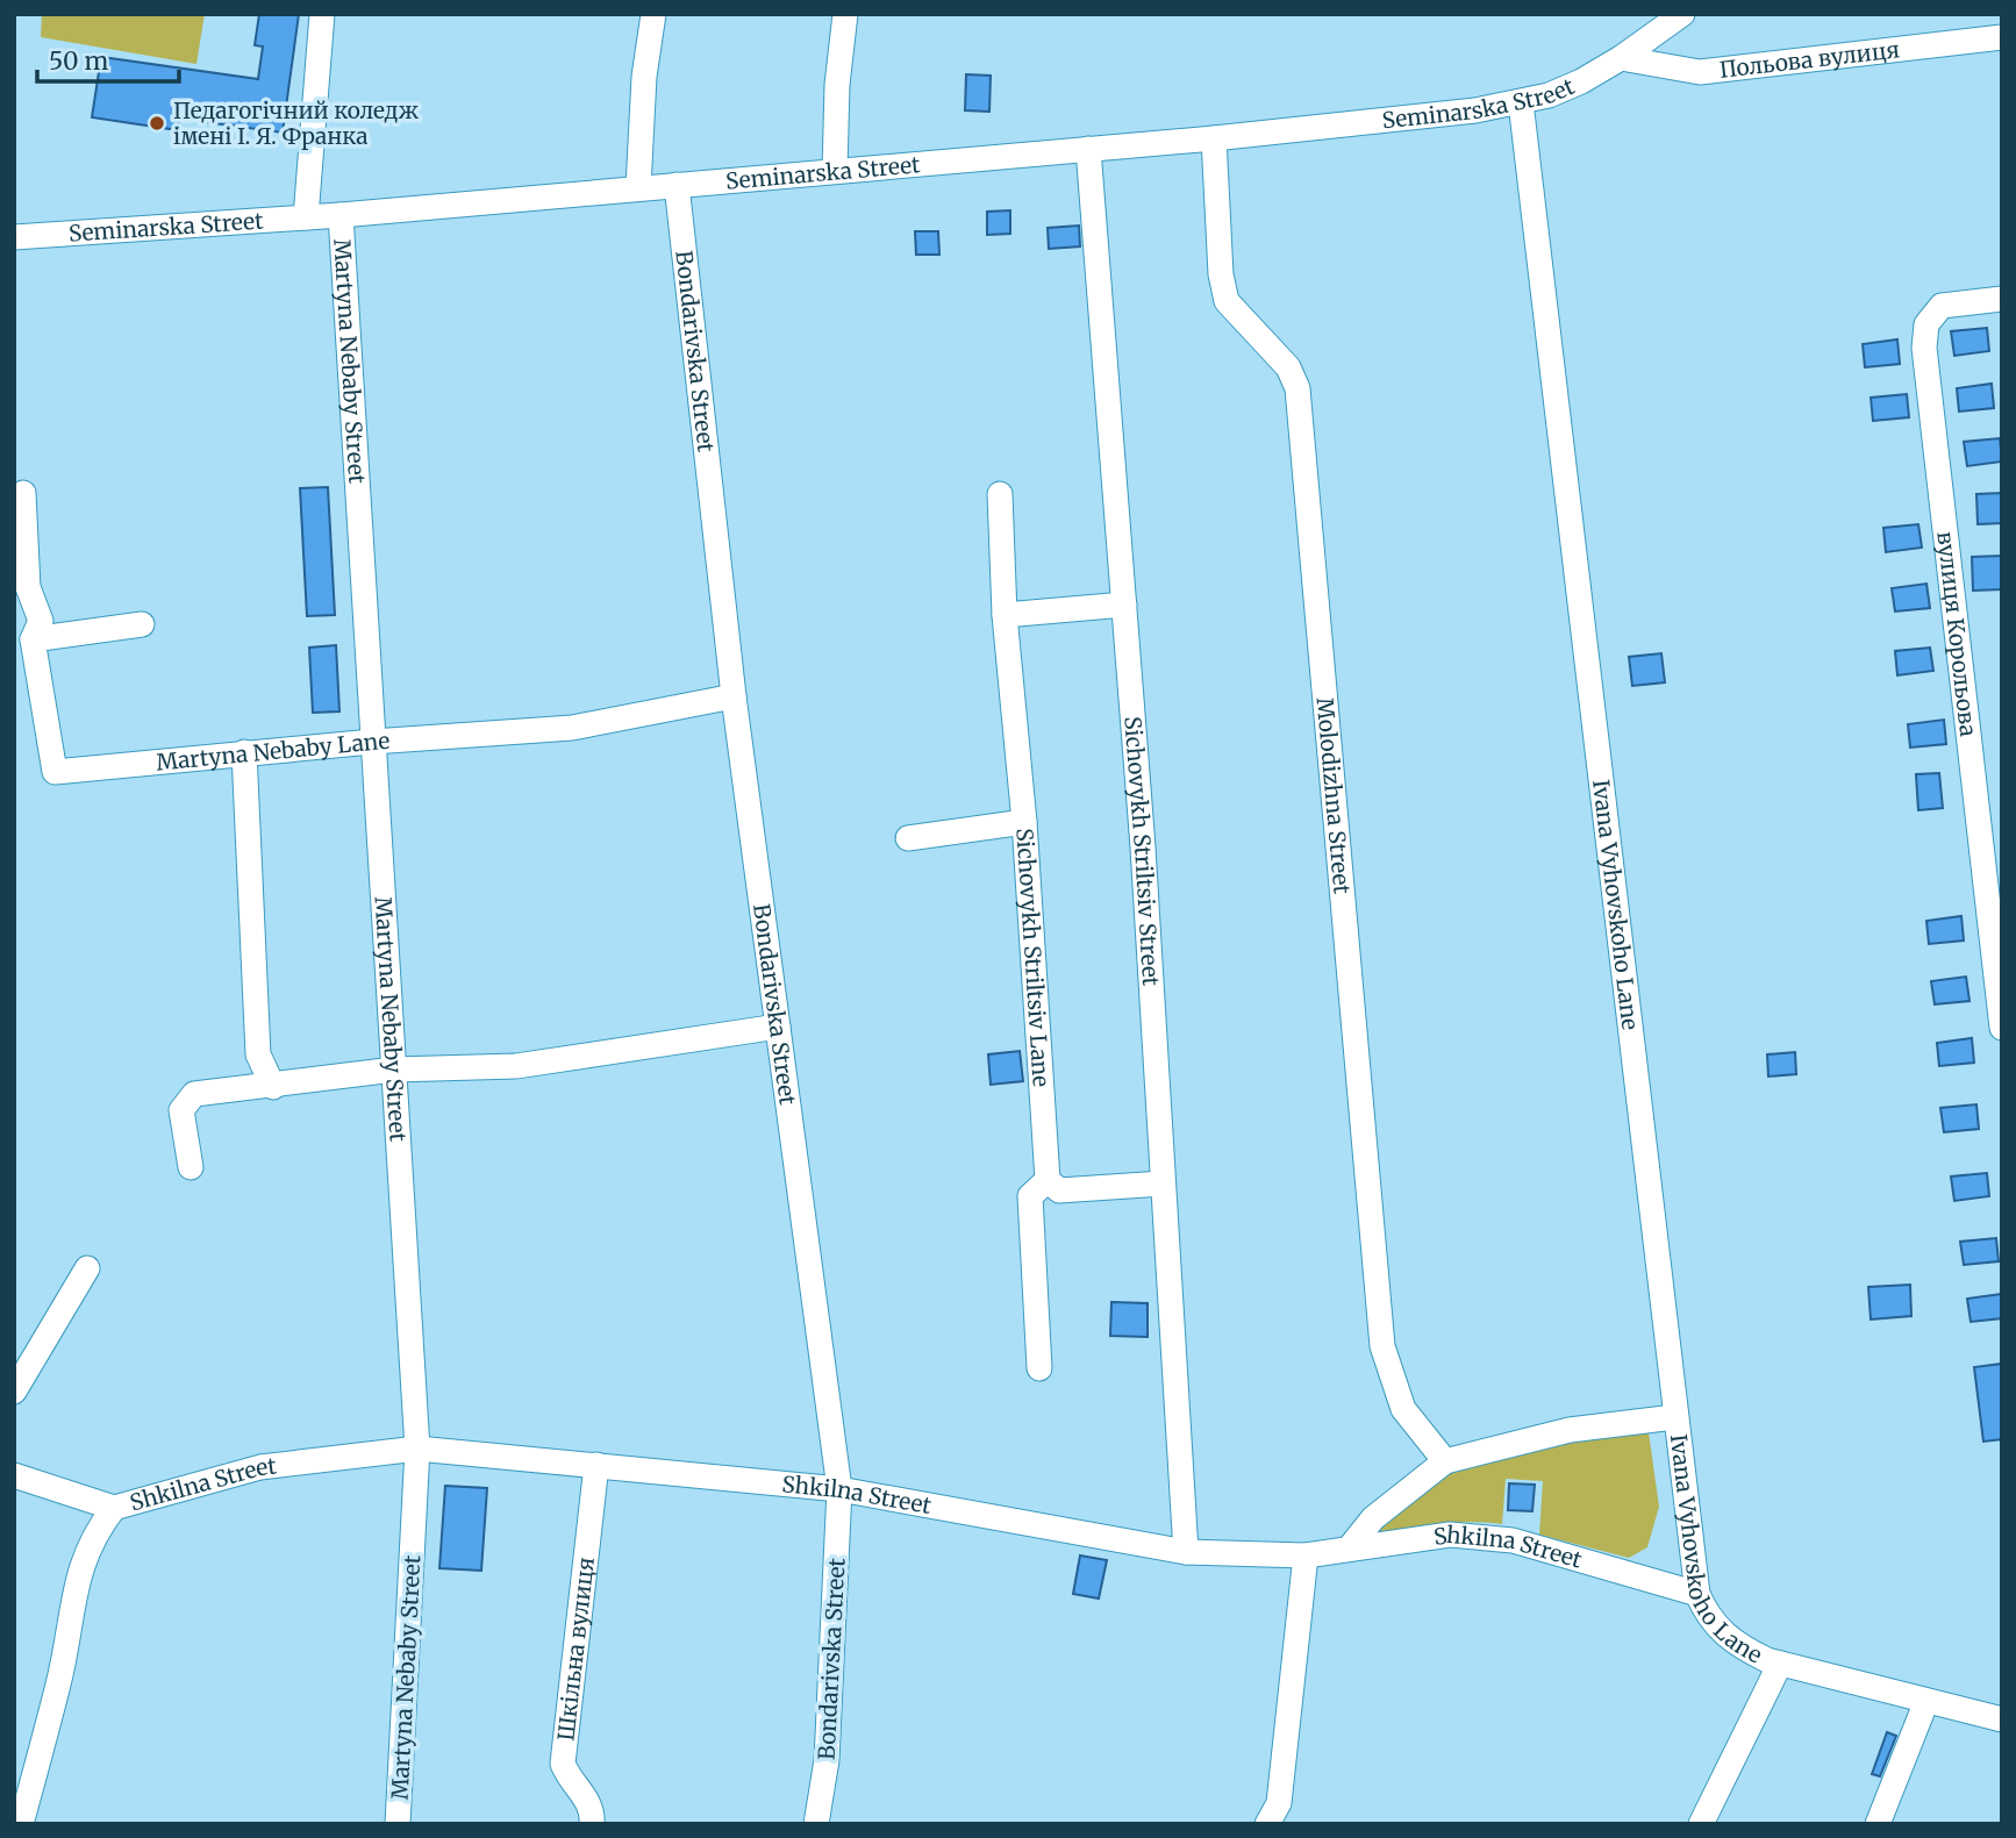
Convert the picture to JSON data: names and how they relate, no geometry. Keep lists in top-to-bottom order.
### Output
{
  "streets": {
    "street": [
      "Польова вулиця",
      "Seminarska Street",
      "Bondarivska Street",
      "Martyna Nebaby Street",
      "вулиця Корольова",
      "Martyna Nebaby Lane",
      "Molodizhna Street",
      "Sichovykh Striltsiv Street",
      "Ivana Vyhovskoho Lane",
      "Sichovykh Striltsiv Lane",
      "Shkilna Street",
      "Шкільна вулиця"
    ]
  },
  "crossings": [
    ["Польова вулиця", "Seminarska Street"],
    ["Seminarska Street", "Bondarivska Street"],
    ["Seminarska Street", "Martyna Nebaby Street"],
    ["Seminarska Street", "Molodizhna Street"],
    ["Seminarska Street", "Sichovykh Striltsiv Street"],
    ["Seminarska Street", "Ivana Vyhovskoho Lane"],
    ["Bondarivska Street", "Martyna Nebaby Lane"],
    ["Bondarivska Street", "Shkilna Street"],
    ["Martyna Nebaby Street", "Martyna Nebaby Lane"],
    ["Martyna Nebaby Street", "Shkilna Street"],
    ["Sichovykh Striltsiv Street", "Shkilna Street"],
    ["Ivana Vyhovskoho Lane", "Shkilna Street"],
    ["Shkilna Street", "Шкільна вулиця"]
  ],
  "places": ["Педагогічний коледж імені І. Я. Франка"],
  "scale_bar": "50 m"
}
